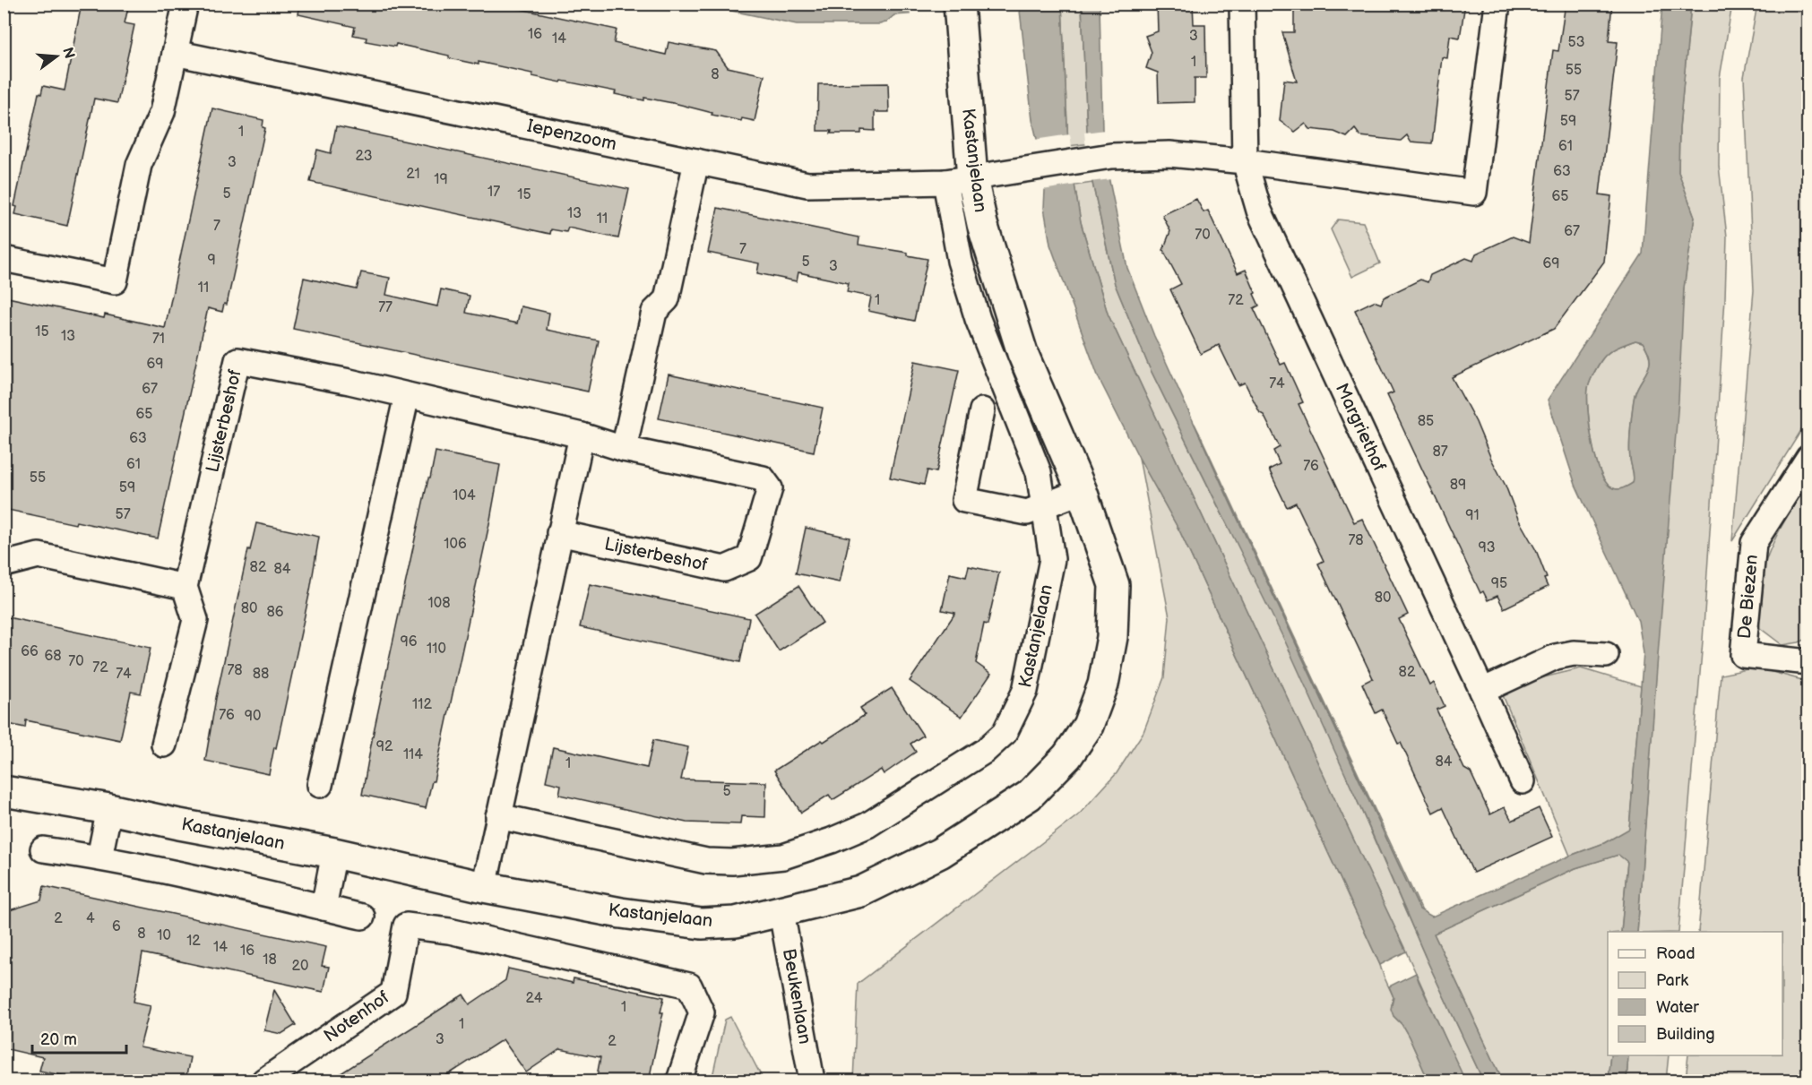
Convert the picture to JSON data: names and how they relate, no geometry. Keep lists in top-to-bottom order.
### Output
{
  "streets": {
    "street": [
      "Iepenzoom",
      "Kastanjelaan",
      "Lijsterbeshof",
      "Margriethof",
      "De Biezen",
      "Beukenlaan",
      "Notenhof"
    ]
  },
  "crossings": [
    ["Iepenzoom", "Kastanjelaan"],
    ["Kastanjelaan", "Beukenlaan"]
  ],
  "house_numbers": [
    "16",
    "3",
    "14",
    "53",
    "1",
    "55",
    "8",
    "57",
    "59",
    "1",
    "61",
    "23",
    "3",
    "63",
    "21",
    "19",
    "17",
    "5",
    "15",
    "65",
    "13",
    "11",
    "7",
    "67",
    "70",
    "7",
    "9",
    "5",
    "69",
    "3",
    "11",
    "1",
    "72",
    "77",
    "15",
    "13",
    "71",
    "69",
    "74",
    "67",
    "65",
    "85",
    "63",
    "87",
    "61",
    "76",
    "55",
    "89",
    "59",
    "104",
    "57",
    "91",
    "78",
    "106",
    "93",
    "82",
    "84",
    "95",
    "80",
    "108",
    "80",
    "86",
    "96",
    "110",
    "66",
    "68",
    "70",
    "72",
    "78",
    "82",
    "74",
    "88",
    "112",
    "76",
    "90",
    "92",
    "114",
    "84",
    "1",
    "5",
    "2",
    "4",
    "6",
    "8",
    "10",
    "12",
    "14",
    "16",
    "18",
    "20",
    "24",
    "1",
    "1",
    "3",
    "2"
  ],
  "legend": [
    "Road",
    "Park",
    "Water",
    "Building"
  ],
  "scale_bar": "20 m",
  "north": "right"
}
